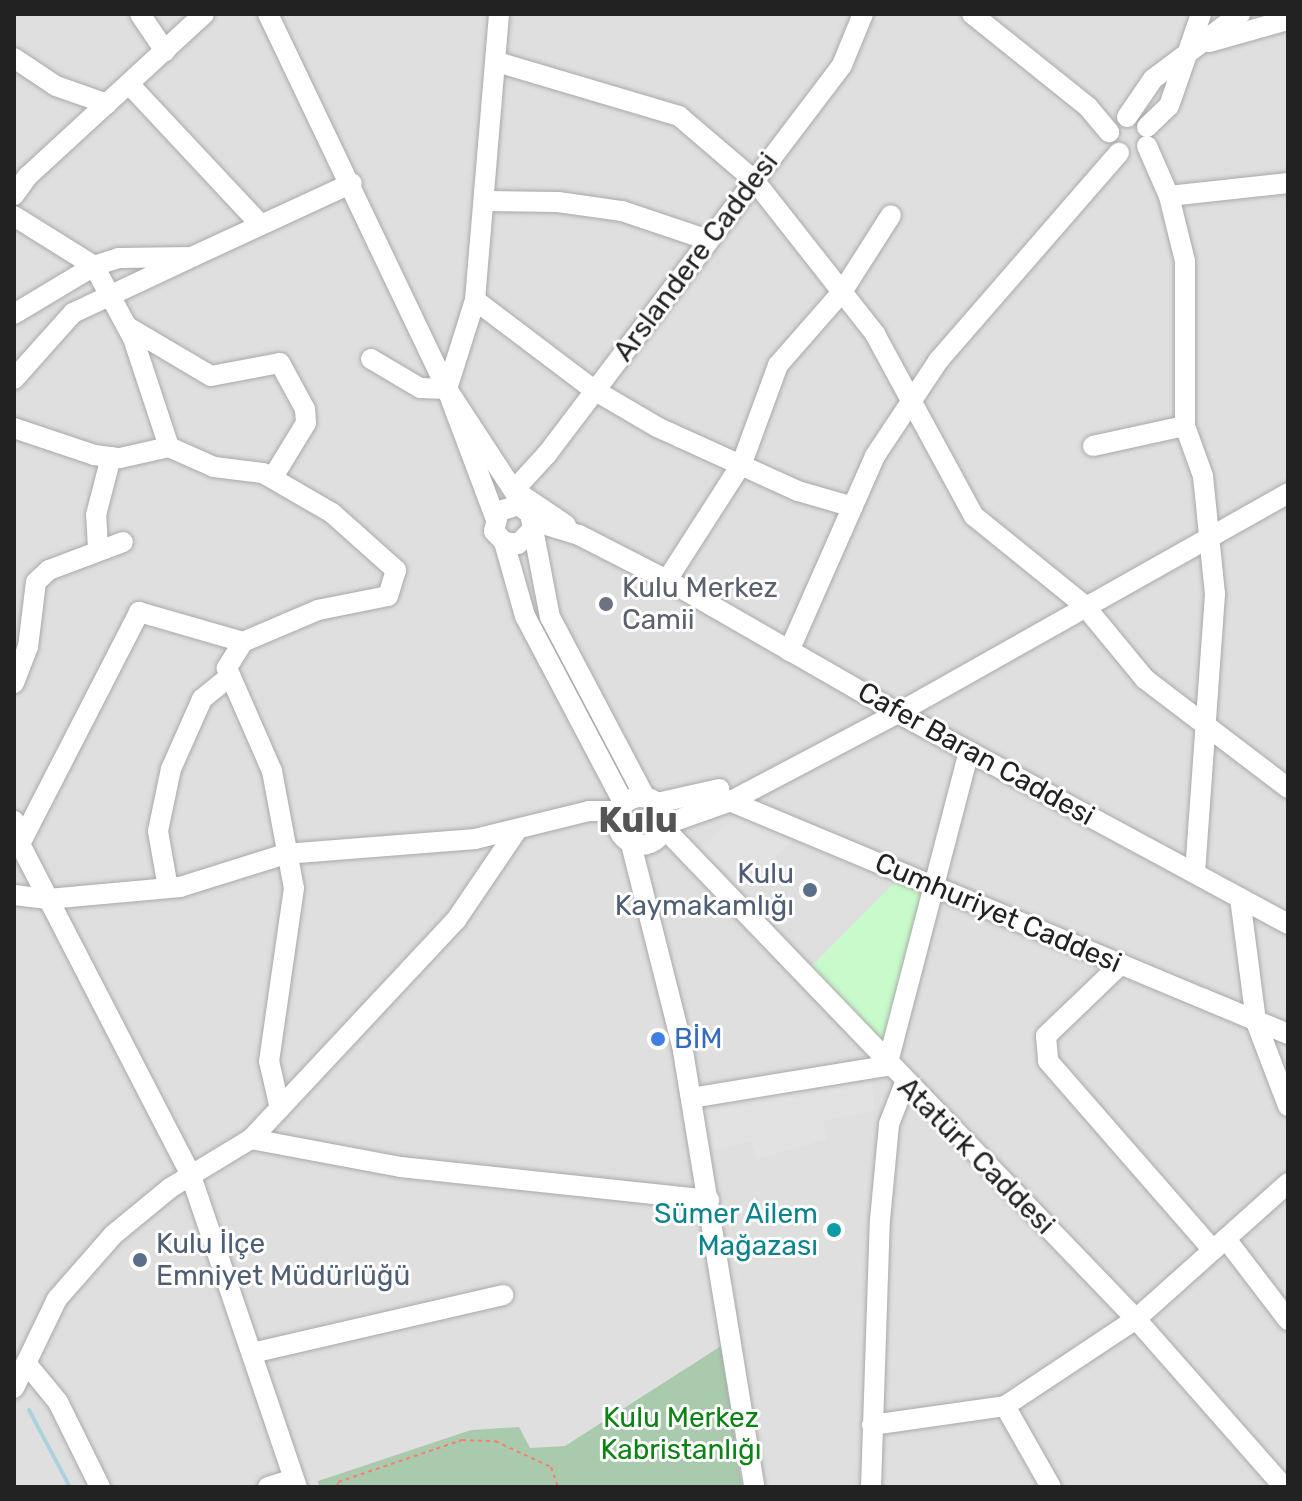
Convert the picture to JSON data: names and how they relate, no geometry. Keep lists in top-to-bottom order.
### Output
{
  "streets": {
    "street": [
      "Arslandere Caddesi",
      "Cafer Baran Caddesi",
      "Cumhuriyet Caddesi",
      "Atatürk Caddesi"
    ]
  },
  "districts": ["Kulu"],
  "parks": ["Kulu Merkez Kabristanlığı"],
  "places": [
    "Kulu Merkez Camii",
    "Kulu Kaymakamlığı",
    "BİM",
    "Sümer Ailem Mağazası",
    "Kulu İlçe Emniyet Müdürlüğü"
  ]
}
